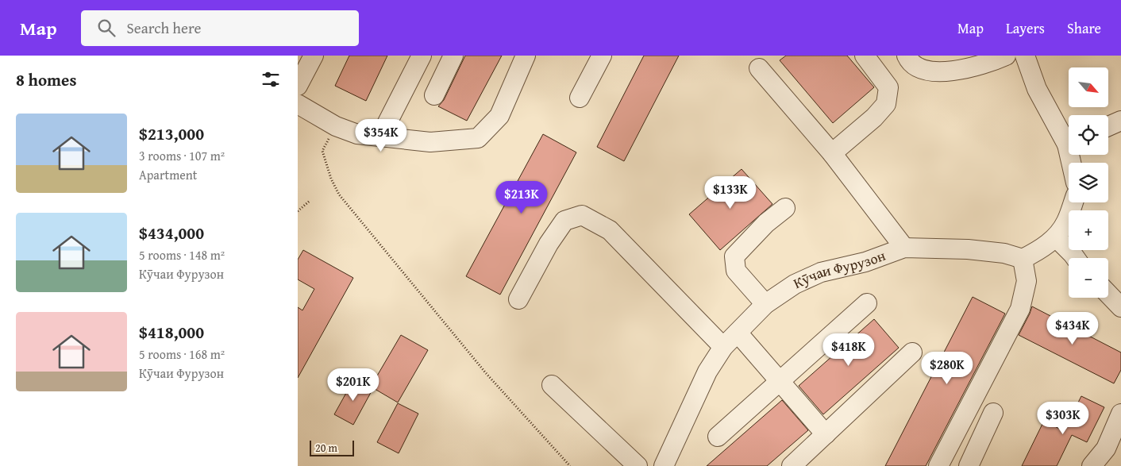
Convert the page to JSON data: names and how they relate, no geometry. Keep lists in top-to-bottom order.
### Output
{
  "streets": {
    "street": ["Кӯчаи Фурузон"]
  },
  "scale_bar": "20 m",
  "north": "bottom right",
  "page": {
    "header": "Map",
    "search": "Search here",
    "nav": ["Map", "Layers", "Share"],
    "heading": "8 homes",
    "map_buttons": ["+", "−"],
    "list": [
      {
        "name": "$213,000",
        "note": "3 rooms · 107 m² · Apartment"
      },
      {
        "name": "$434,000",
        "note": "5 rooms · 148 m² · Кӯчаи Фурузон"
      },
      {
        "name": "$418,000",
        "note": "5 rooms · 168 m² · Кӯчаи Фурузон"
      }
    ],
    "price": [
      "$354K",
      "$133K",
      "$213K",
      "$434K",
      "$418K",
      "$280K",
      "$201K",
      "$303K"
    ],
    "scale": "20 m"
  }
}
